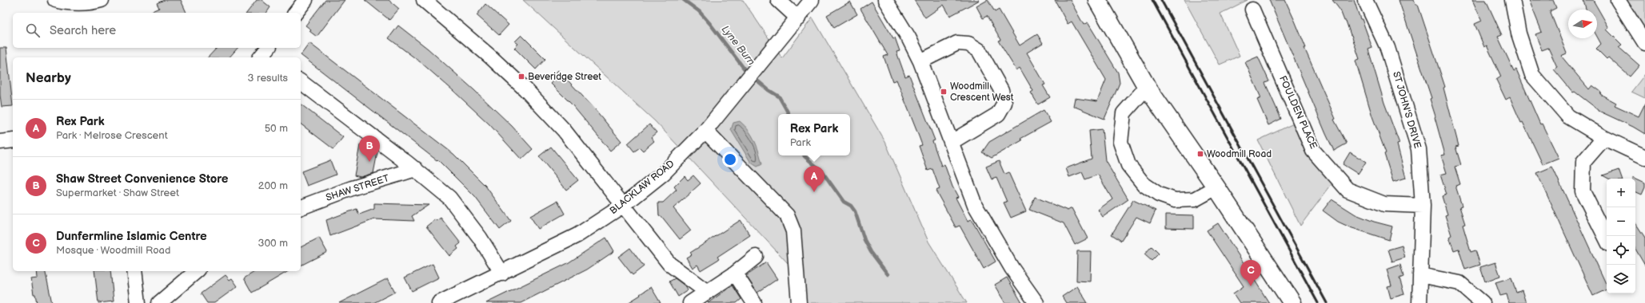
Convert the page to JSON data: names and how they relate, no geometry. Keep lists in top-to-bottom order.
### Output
{
  "streets": {
    "street": [
      "ST JOHN'S DRIVE",
      "FOULDEN PLACE",
      "BLACKLAW ROAD",
      "SHAW STREET"
    ]
  },
  "crossings": [
    ["ST JOHN'S DRIVE", "FOULDEN PLACE"]
  ],
  "water": ["Lyne Burn"],
  "places": {
    "transit": ["Beveridge Street", "Woodmill Crescent West", "Woodmill Road"]
  },
  "north": "right",
  "page": {
    "search": "Search here",
    "heading": ["Nearby", "3 results"],
    "list": [
      {
        "mark": "A",
        "name": "Rex Park",
        "note": "Park · Melrose Crescent",
        "value": "50 m"
      },
      {
        "mark": "B",
        "name": "Shaw Street Convenience Store",
        "note": "Supermarket · Shaw Street",
        "value": "200 m"
      },
      {
        "mark": "C",
        "name": "Dunfermline Islamic Centre",
        "note": "Mosque · Woodmill Road",
        "value": "300 m"
      }
    ],
    "popup": ["Rex Park", "Park"],
    "pins": ["B", "A", "C"],
    "map_buttons": ["+", "−"]
  }
}
